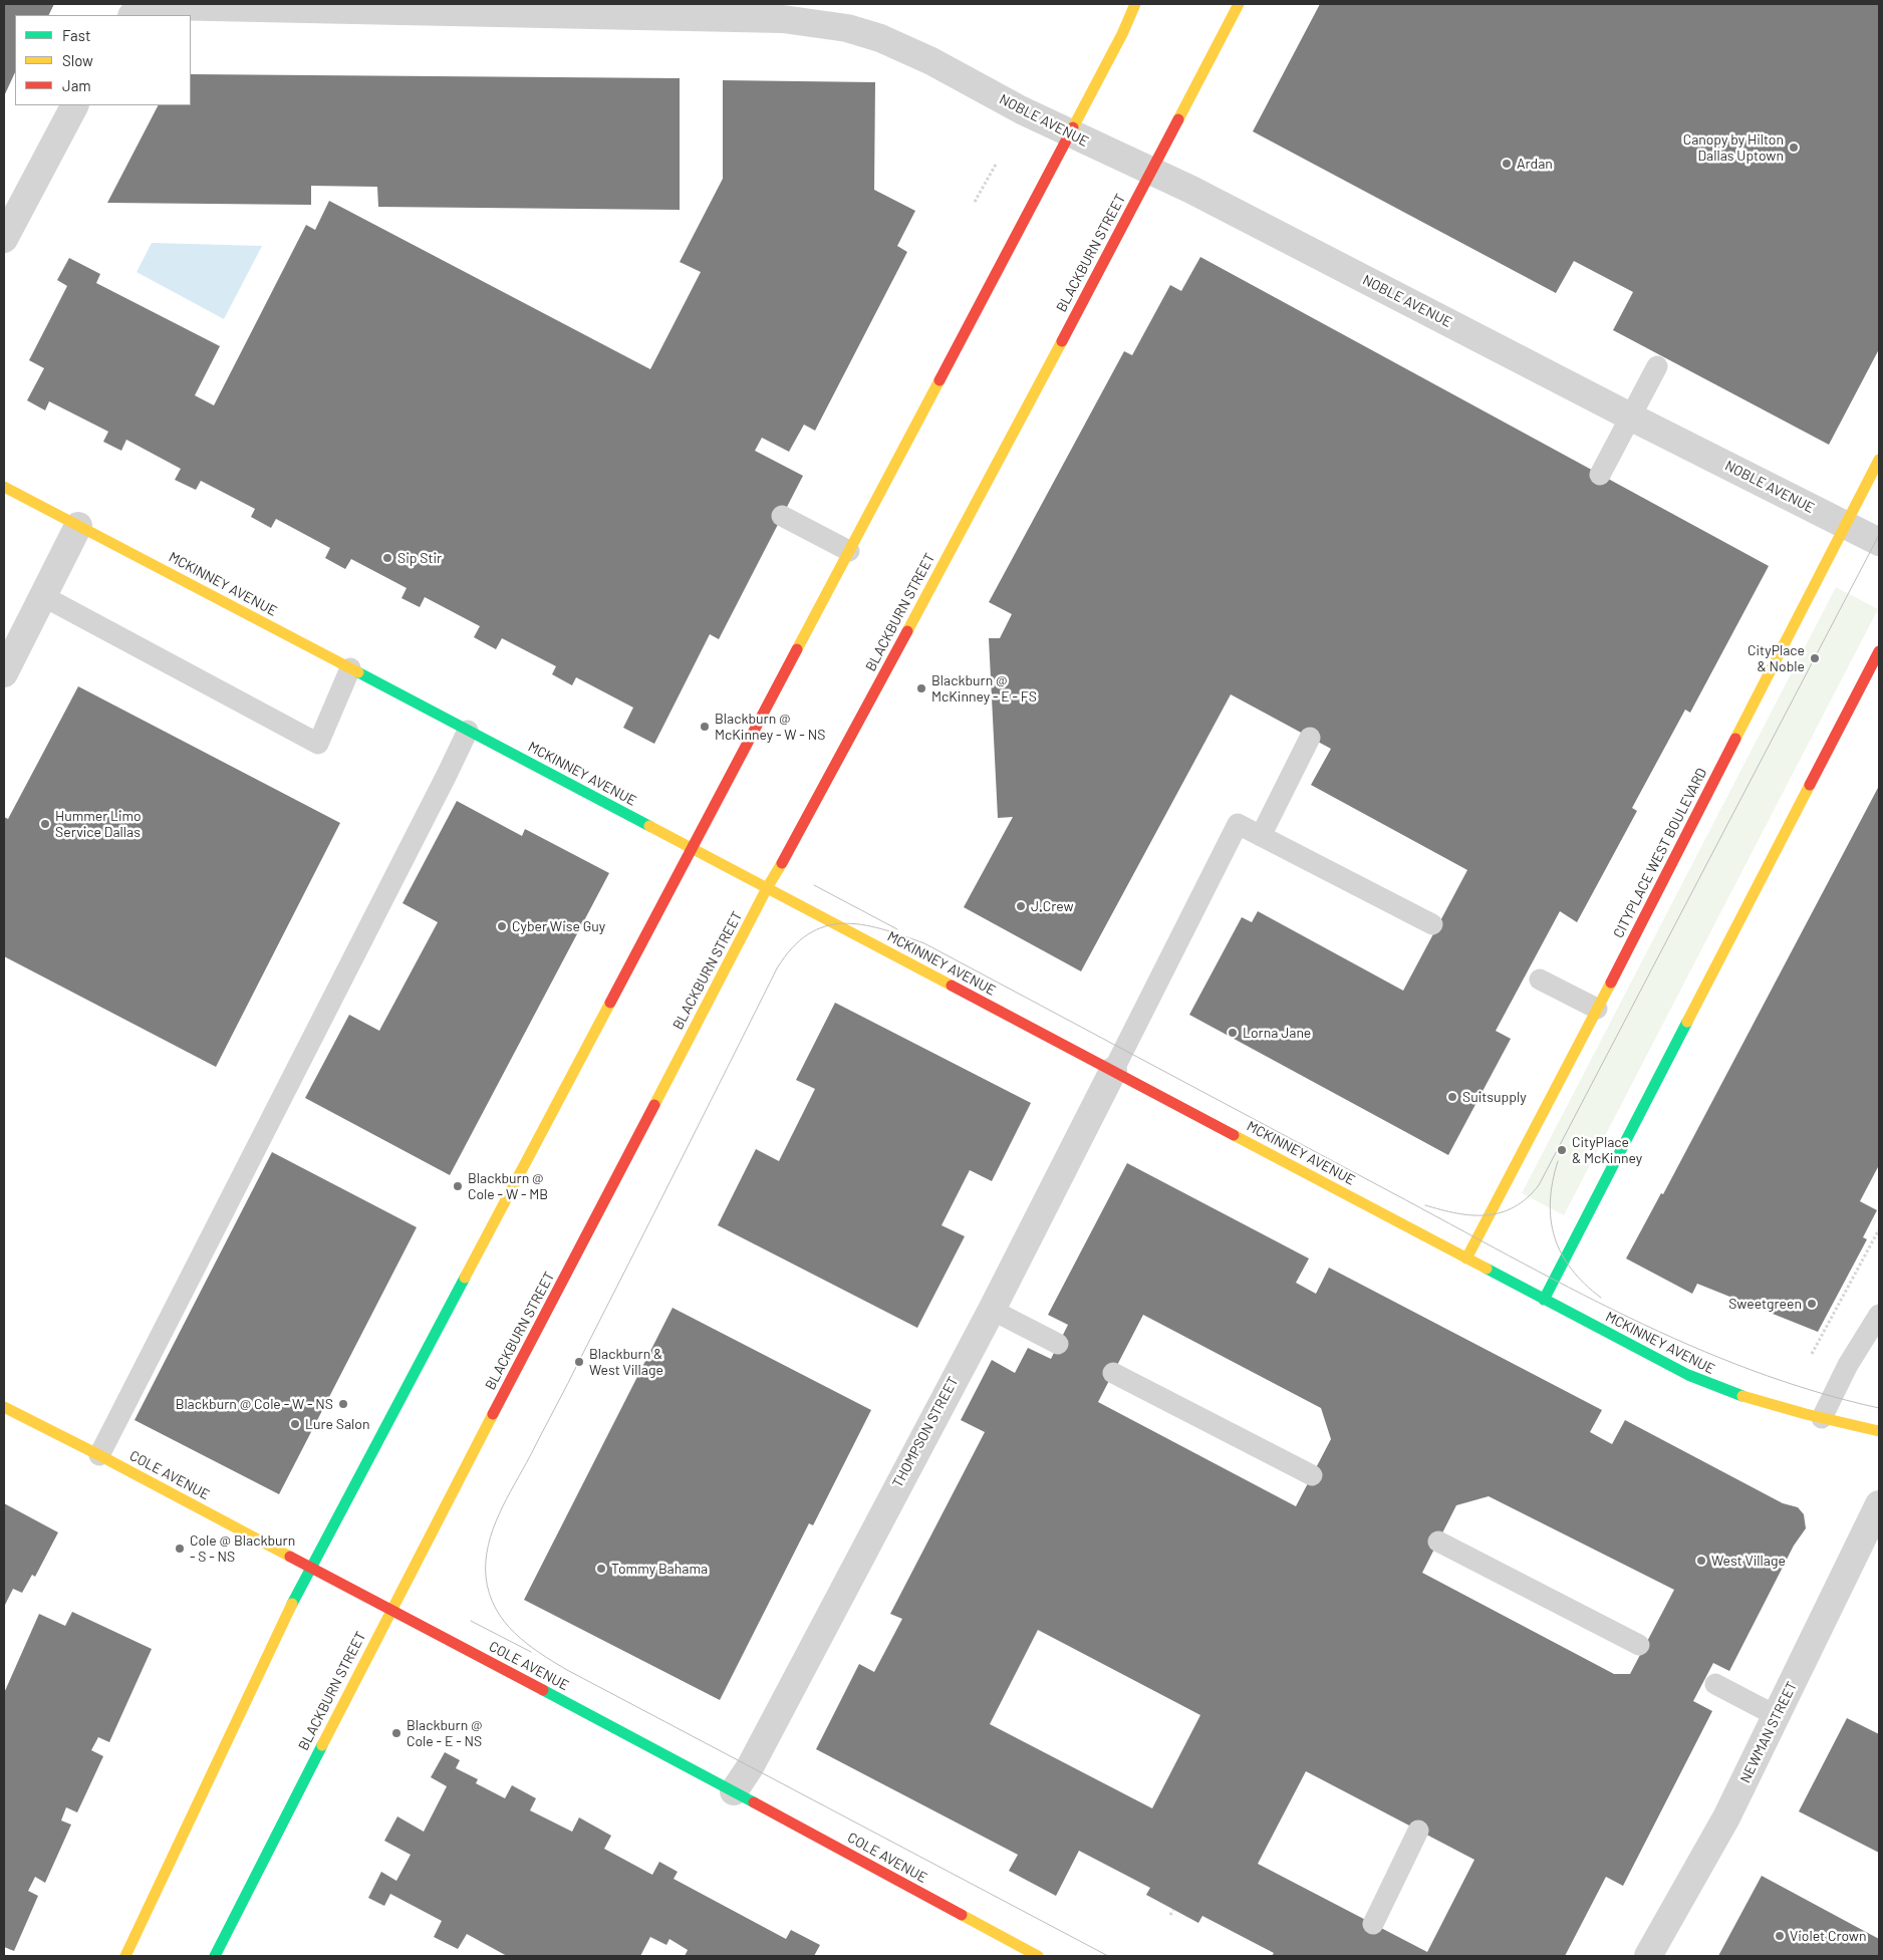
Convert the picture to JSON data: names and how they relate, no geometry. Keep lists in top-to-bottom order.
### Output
{
  "streets": {
    "street": [
      "NOBLE AVENUE",
      "BLACKBURN STREET",
      "MCKINNEY AVENUE",
      "CITYPLACE WEST BOULEVARD",
      "THOMPSON STREET",
      "COLE AVENUE",
      "NEWMAN STREET"
    ]
  },
  "crossings": [
    ["NOBLE AVENUE", "BLACKBURN STREET"],
    ["NOBLE AVENUE", "CITYPLACE WEST BOULEVARD"],
    ["BLACKBURN STREET", "MCKINNEY AVENUE"],
    ["BLACKBURN STREET", "COLE AVENUE"],
    ["MCKINNEY AVENUE", "CITYPLACE WEST BOULEVARD"],
    ["MCKINNEY AVENUE", "THOMPSON STREET"],
    ["THOMPSON STREET", "COLE AVENUE"]
  ],
  "places": [
    "Canopy by Hilton Dallas Uptown",
    "Ardan",
    "Sip Stir",
    "CityPlace & Noble",
    "Blackburn @ McKinney - E - FS",
    "Blackburn @ McKinney - W - NS",
    "Hummer Limo Service Dallas",
    "J.Crew",
    "Cyber Wise Guy",
    "Lorna Jane",
    "Suitsupply",
    "CityPlace & McKinney",
    "Blackburn @ Cole - W - MB",
    "Sweetgreen",
    "Blackburn & West Village",
    "Blackburn @ Cole - W - NS",
    "Lure Salon",
    "Cole @ Blackburn - S - NS",
    "West Village",
    "Tommy Bahama",
    "Blackburn @ Cole - E - NS",
    "Violet Crown"
  ],
  "legend": ["Fast", "Slow", "Jam"]
}
